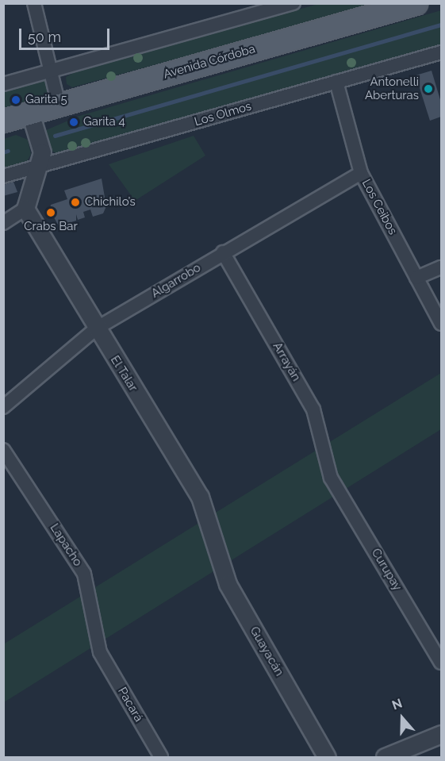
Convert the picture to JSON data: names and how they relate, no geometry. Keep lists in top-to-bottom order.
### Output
{
  "streets": {
    "main road": ["Avenida Córdoba"],
    "street": [
      "Los Olmos",
      "Los Ceibos",
      "Algarrobo",
      "Arrayán",
      "El Talar",
      "Lapacho",
      "Curupay",
      "Guayacán",
      "Pacará"
    ]
  },
  "crossings": [
    ["Los Olmos", "Los Ceibos"],
    ["Los Ceibos", "Algarrobo"],
    ["Algarrobo", "Arrayán"],
    ["Algarrobo", "El Talar"],
    ["Arrayán", "Curupay"],
    ["El Talar", "Guayacán"],
    ["Lapacho", "Pacará"]
  ],
  "places": [
    "Antonelli Aberturas",
    "Garita 5",
    "Garita 4",
    "Chichilo’s",
    "Crabs Bar"
  ],
  "scale_bar": "50 m",
  "north": "top"
}
